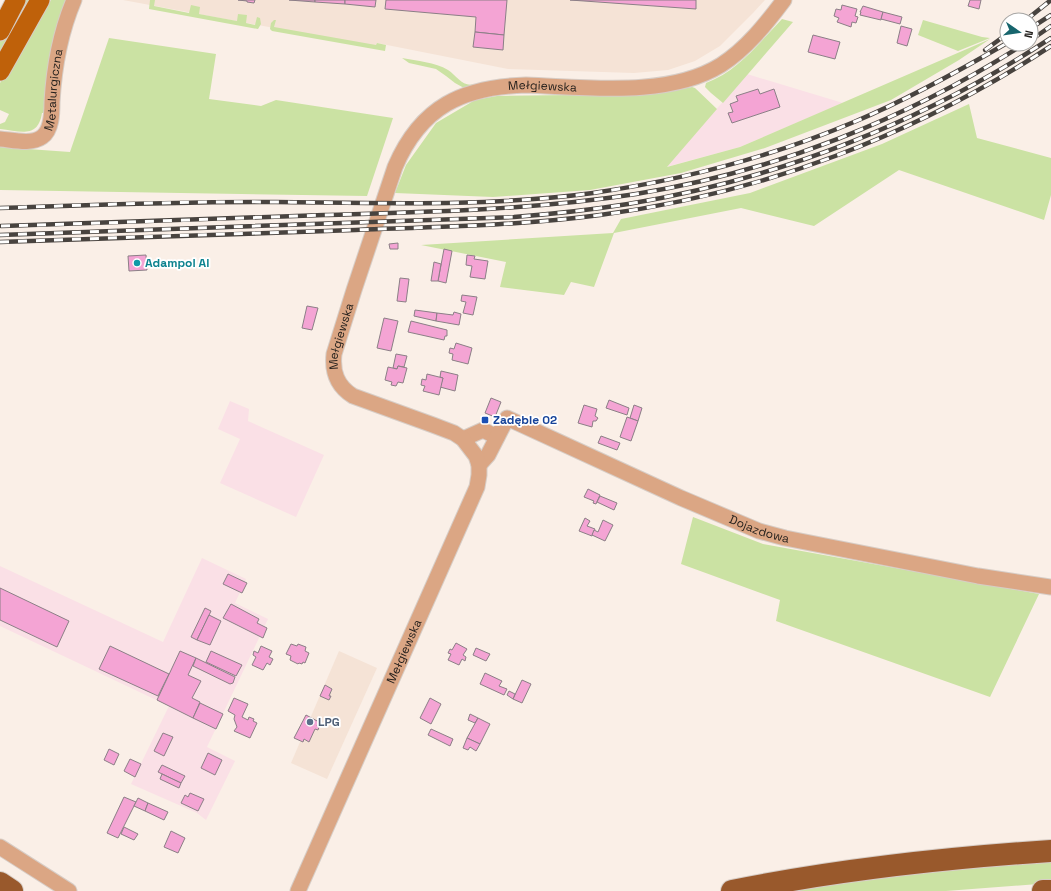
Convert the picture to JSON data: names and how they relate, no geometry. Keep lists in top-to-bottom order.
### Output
{
  "streets": {
    "street": ["Mełgiewska", "Metalurgiczna", "Dojazdowa"]
  },
  "places": {
    "other": ["Adampol Al", "LPG"],
    "transit": ["Zadębie 02"]
  },
  "north": "right"
}
